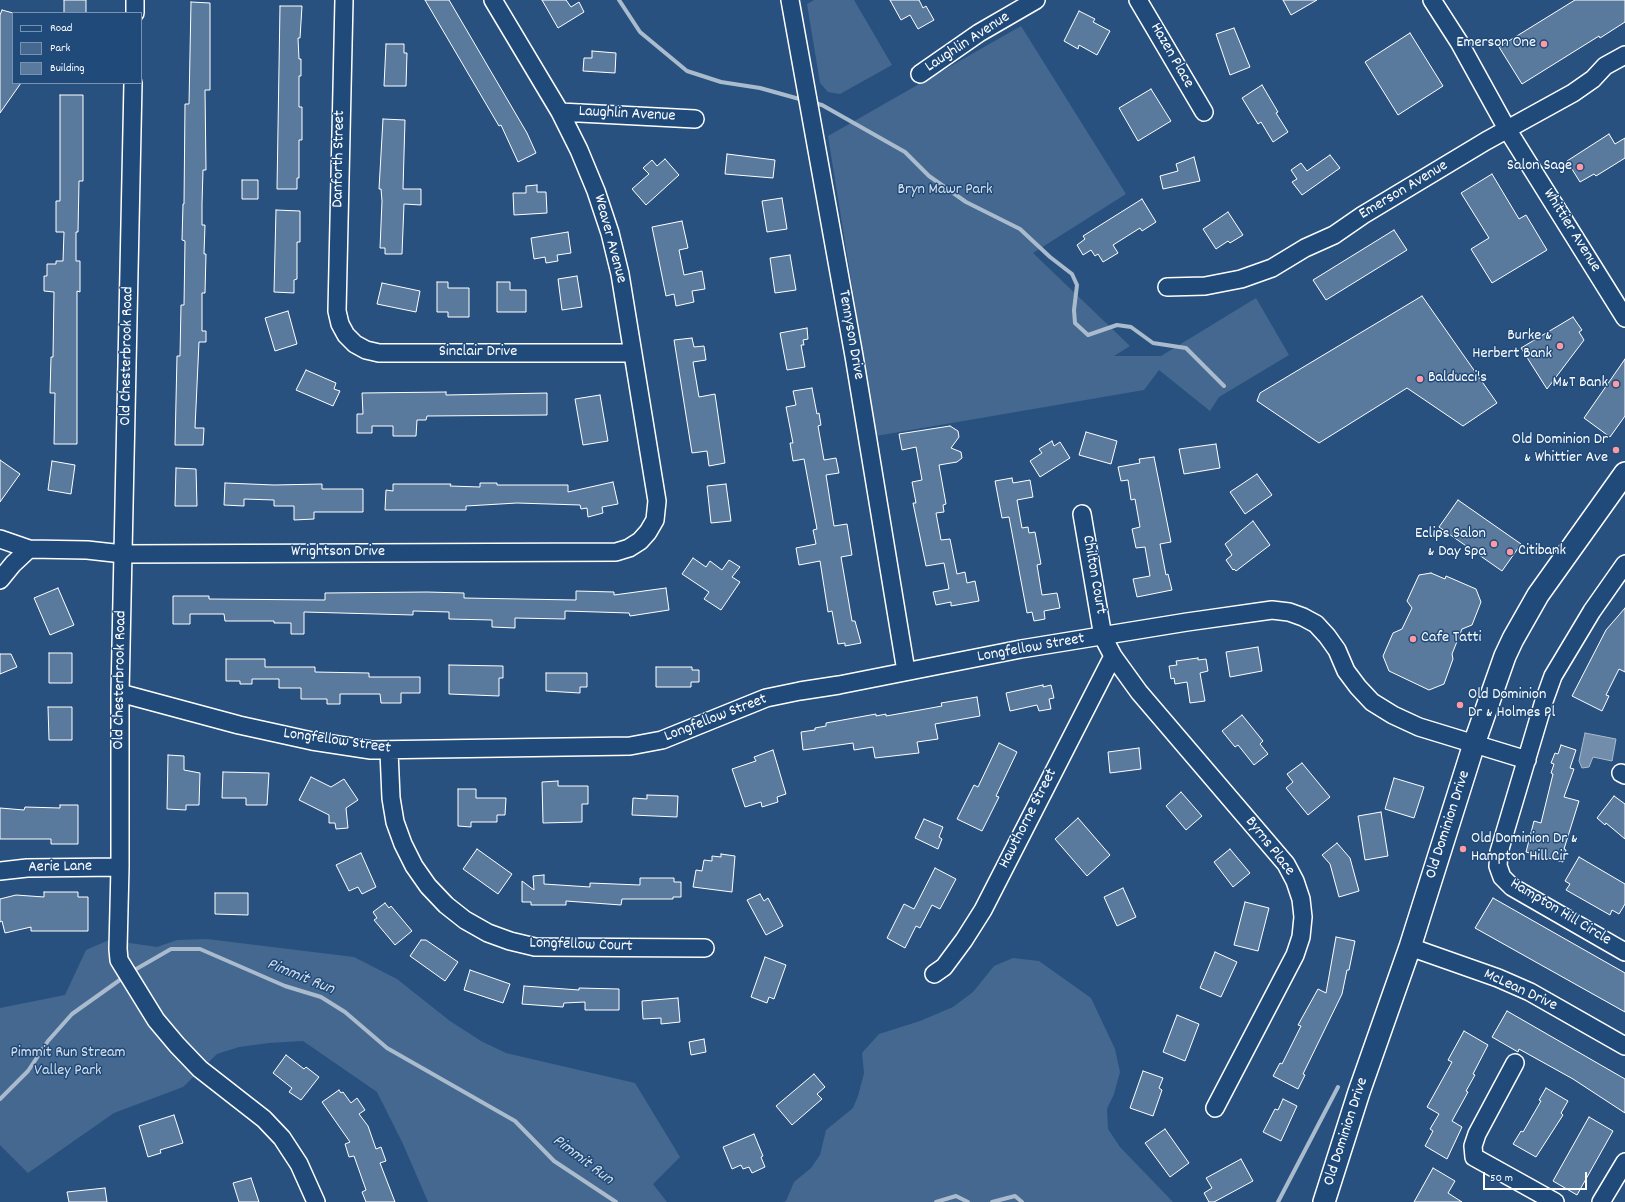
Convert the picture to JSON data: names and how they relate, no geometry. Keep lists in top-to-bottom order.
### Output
{
  "streets": {
    "main road": ["Old Dominion Drive"],
    "street": [
      "Laughlin Avenue",
      "Hazen Place",
      "Danforth Street",
      "Emerson Avenue",
      "Whittier Avenue",
      "Weaver Avenue",
      "Tennyson Drive",
      "Sinclair Drive",
      "Old Chesterbrook Road",
      "Wrightson Drive",
      "Chilton Court",
      "Longfellow Street",
      "Hawthorne Street",
      "Byrns Place",
      "Aerie Lane",
      "Hampton Hill Circle",
      "Longfellow Court",
      "McLean Drive"
    ]
  },
  "crossings": [
    ["Laughlin Avenue", "Weaver Avenue"],
    ["Danforth Street", "Sinclair Drive"],
    ["Emerson Avenue", "Whittier Avenue"],
    ["Weaver Avenue", "Sinclair Drive"],
    ["Weaver Avenue", "Wrightson Drive"],
    ["Tennyson Drive", "Longfellow Street"],
    ["Old Chesterbrook Road", "Wrightson Drive"],
    ["Old Chesterbrook Road", "Longfellow Street"],
    ["Old Chesterbrook Road", "Aerie Lane"],
    ["Chilton Court", "Longfellow Street"],
    ["Chilton Court", "Byrns Place"],
    ["Longfellow Street", "Old Dominion Drive"],
    ["Longfellow Street", "Byrns Place"],
    ["Longfellow Street", "Hampton Hill Circle"],
    ["Longfellow Street", "Longfellow Court"],
    ["Hawthorne Street", "Byrns Place"],
    ["Old Dominion Drive", "McLean Drive"]
  ],
  "water": ["Pimmit Run"],
  "parks": ["Bryn Mawr Park", "Pimmit Run Stream Valley Park"],
  "places": [
    "Emerson One",
    "Salon Sage",
    "Burke & Herbert Bank",
    "Balducci's",
    "M&T Bank",
    "Old Dominion Dr & Whittier Ave",
    "Eclips Salon & Day Spa",
    "Citibank",
    "Cafe Tatti",
    "Old Dominion Dr & Holmes Pl",
    "Old Dominion Dr & Hampton Hill Cir"
  ],
  "legend": ["Road", "Park", "Building"],
  "scale_bar": "50 m"
}
